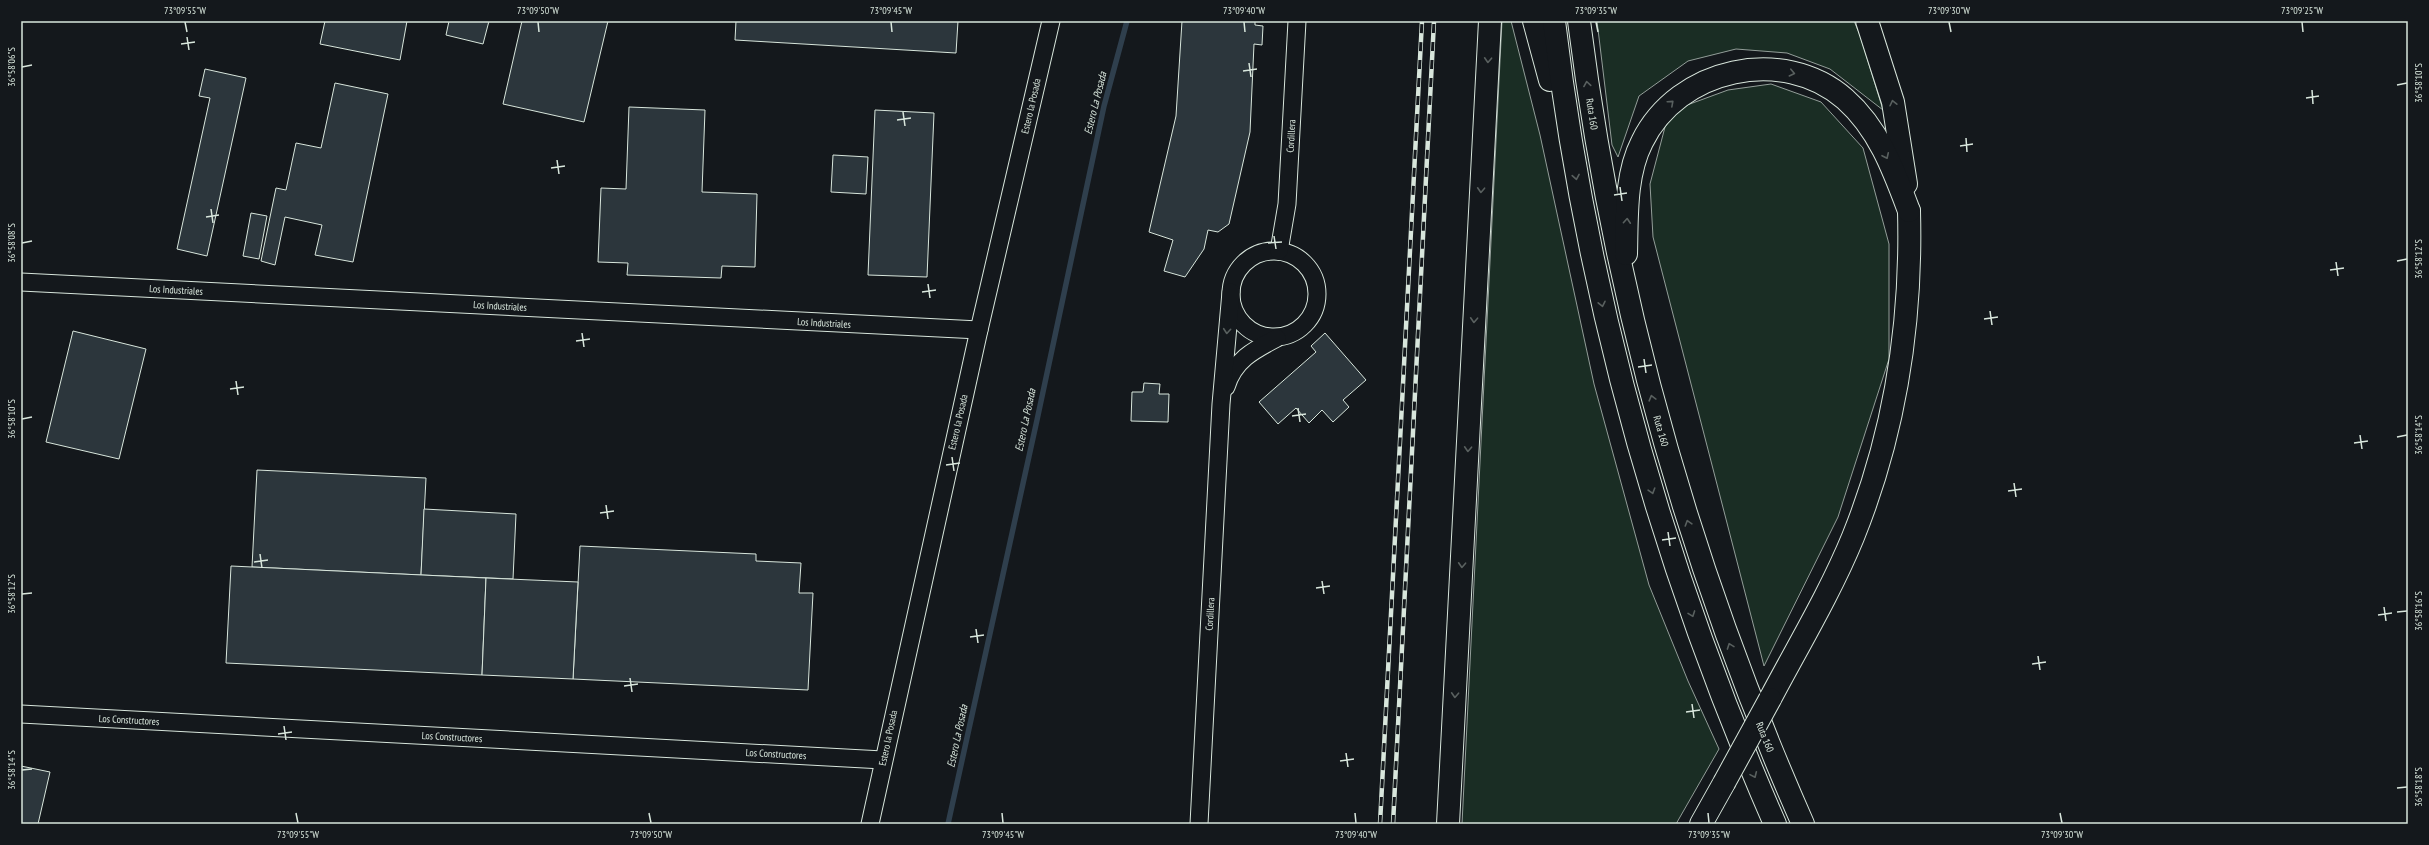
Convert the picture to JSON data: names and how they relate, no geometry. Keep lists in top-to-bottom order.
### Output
{
  "streets": {
    "main road": ["Ruta 160"],
    "street": [
      "Estero la Posada",
      "Cordillera",
      "Los Industriales",
      "Los Constructores"
    ]
  },
  "crossings": [
    ["Estero la Posada", "Los Industriales"],
    ["Estero la Posada", "Los Constructores"]
  ],
  "water": ["Estero La Posada"],
  "coordinates": [
    "73°09'55\"W",
    "73°09'50\"W",
    "73°09'45\"W",
    "73°09'40\"W",
    "73°09'35\"W",
    "73°09'30\"W",
    "73°09'25\"W",
    "36°58'06\"S",
    "36°58'10\"S",
    "36°58'08\"S",
    "36°58'12\"S",
    "36°58'14\"S",
    "36°58'16\"S",
    "36°58'18\"S"
  ]
}
